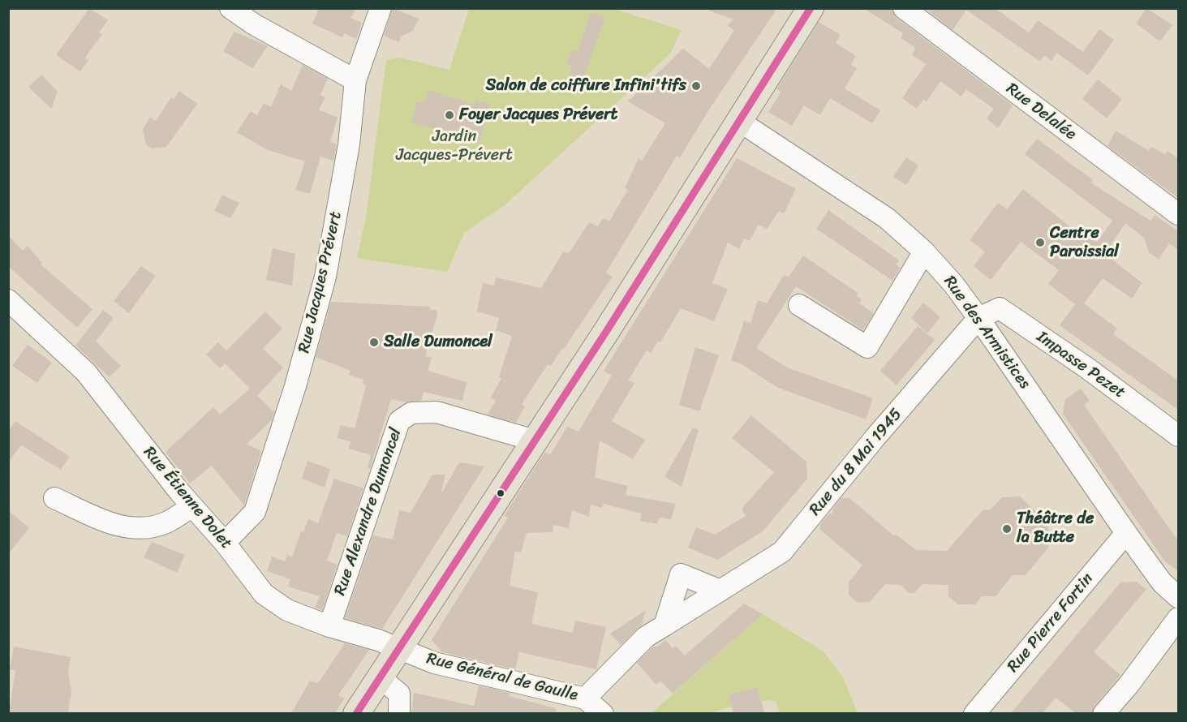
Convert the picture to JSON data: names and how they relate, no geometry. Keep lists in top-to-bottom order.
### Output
{
  "streets": {
    "street": [
      "Rue Delalée",
      "Rue Jacques Prévert",
      "Rue des Armistices",
      "Impasse Pezet",
      "Rue du 8 Mai 1945",
      "Rue Étienne Dolet",
      "Rue Alexandre Dumoncel",
      "Rue Pierre Fortin",
      "Rue Général de Gaulle"
    ]
  },
  "crossings": [
    ["Rue Jacques Prévert", "Rue Étienne Dolet"],
    ["Rue des Armistices", "Impasse Pezet"],
    ["Rue des Armistices", "Rue du 8 Mai 1945"],
    ["Rue des Armistices", "Rue Pierre Fortin"],
    ["Impasse Pezet", "Rue du 8 Mai 1945"],
    ["Rue du 8 Mai 1945", "Rue Général de Gaulle"],
    ["Rue Étienne Dolet", "Rue Alexandre Dumoncel"],
    ["Rue Étienne Dolet", "Rue Général de Gaulle"]
  ],
  "parks": ["Jardin Jacques-Prévert"],
  "places": [
    "Salon de coiffure Infini'tifs",
    "Foyer Jacques Prévert",
    "Centre Paroissial",
    "Salle Dumoncel",
    "Théâtre de la Butte"
  ]
}
